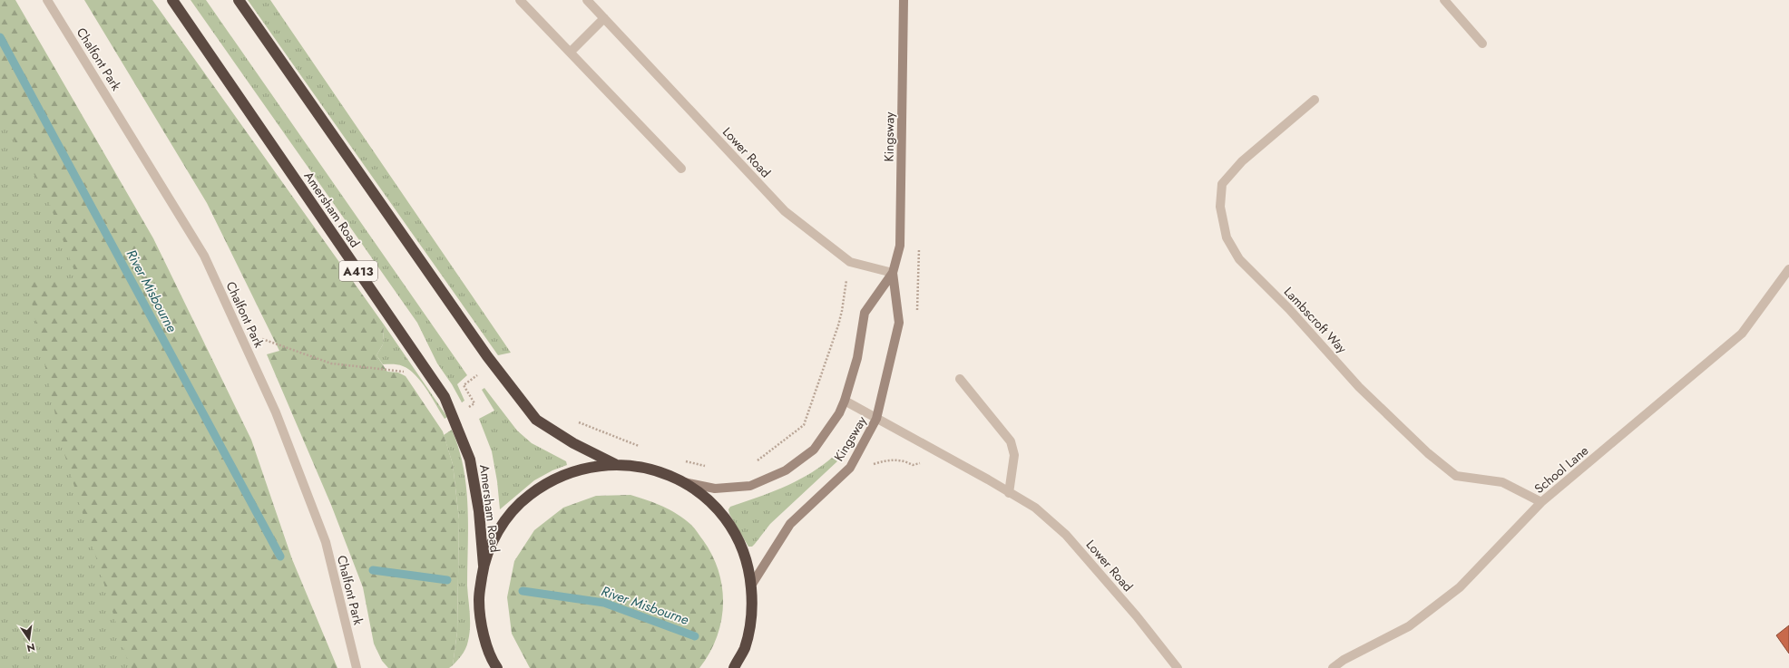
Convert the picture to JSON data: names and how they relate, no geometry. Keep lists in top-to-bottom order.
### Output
{
  "streets": {
    "highway": ["Amersham Road", "A413"],
    "main road": ["Kingsway"],
    "street": [
      "Chalfont Park",
      "Lower Road",
      "Lambscroft Way",
      "School Lane"
    ]
  },
  "crossings": [
    ["Kingsway", "Lower Road"],
    ["Lambscroft Way", "School Lane"]
  ],
  "water": ["River Misbourne"],
  "north": "bottom"
}
